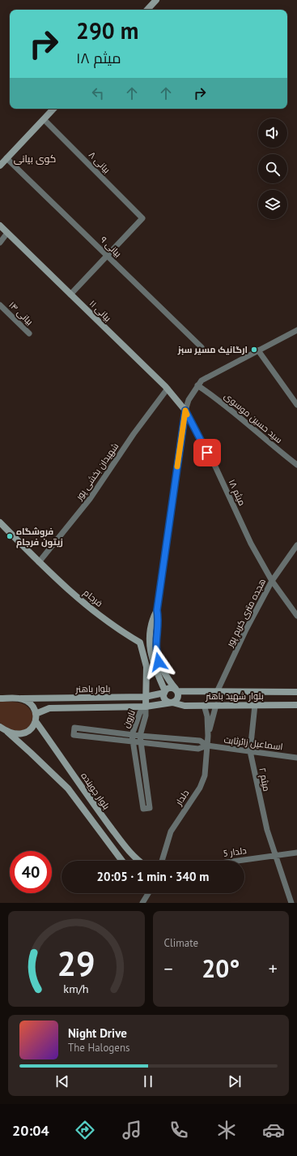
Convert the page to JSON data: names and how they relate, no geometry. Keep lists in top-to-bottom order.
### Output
{
  "streets": {
    "street": [
      "بیانی ۸",
      "بیانی ۹",
      "بیانی ۱۱",
      "بیانی ۱۴",
      "سید حسین موسوی",
      "شهیدان بخشی پور",
      "میثم ۱۸",
      "فرجام",
      "هجده متری کریم پور",
      "بلوار باهنر",
      "بلوار شهید باهنر",
      "نارون",
      "اسماعیل زائرثابت",
      "میثم ۲",
      "بلوار جوینده",
      "دلدار",
      "دلدار 5"
    ]
  },
  "crossings": [
    ["بیانی ۸", "بیانی ۹"],
    ["بیانی ۱۱", "شهیدان بخشی پور"],
    ["بیانی ۱۱", "میثم ۱۸"],
    ["شهیدان بخشی پور", "فرجام"],
    ["میثم ۱۸", "هجده متری کریم پور"],
    ["هجده متری کریم پور", "بلوار شهید باهنر"],
    ["بلوار باهنر", "بلوار شهید باهنر"],
    ["بلوار باهنر", "بلوار جوینده"],
    ["بلوار شهید باهنر", "میثم ۲"],
    ["اسماعیل زائرثابت", "میثم ۲"],
    ["اسماعیل زائرثابت", "دلدار"],
    ["میثم ۲", "دلدار 5"]
  ],
  "districts": ["کوی بیانی"],
  "places": ["ارگانیک مسیر سبز", "فروشگاه زیتون فرجام"],
  "page": {
    "turn": ["290 m", "میثم ۱۸"],
    "limit": "40",
    "trip": "20:05 · 1 min · 340 m",
    "tile": "Climate",
    "heat": ["−", "20°", "+"],
    "song": ["Night Drive", "The Halogens"],
    "tabs": "20:04",
    "gauge": ["29", "km/h"]
  }
}
